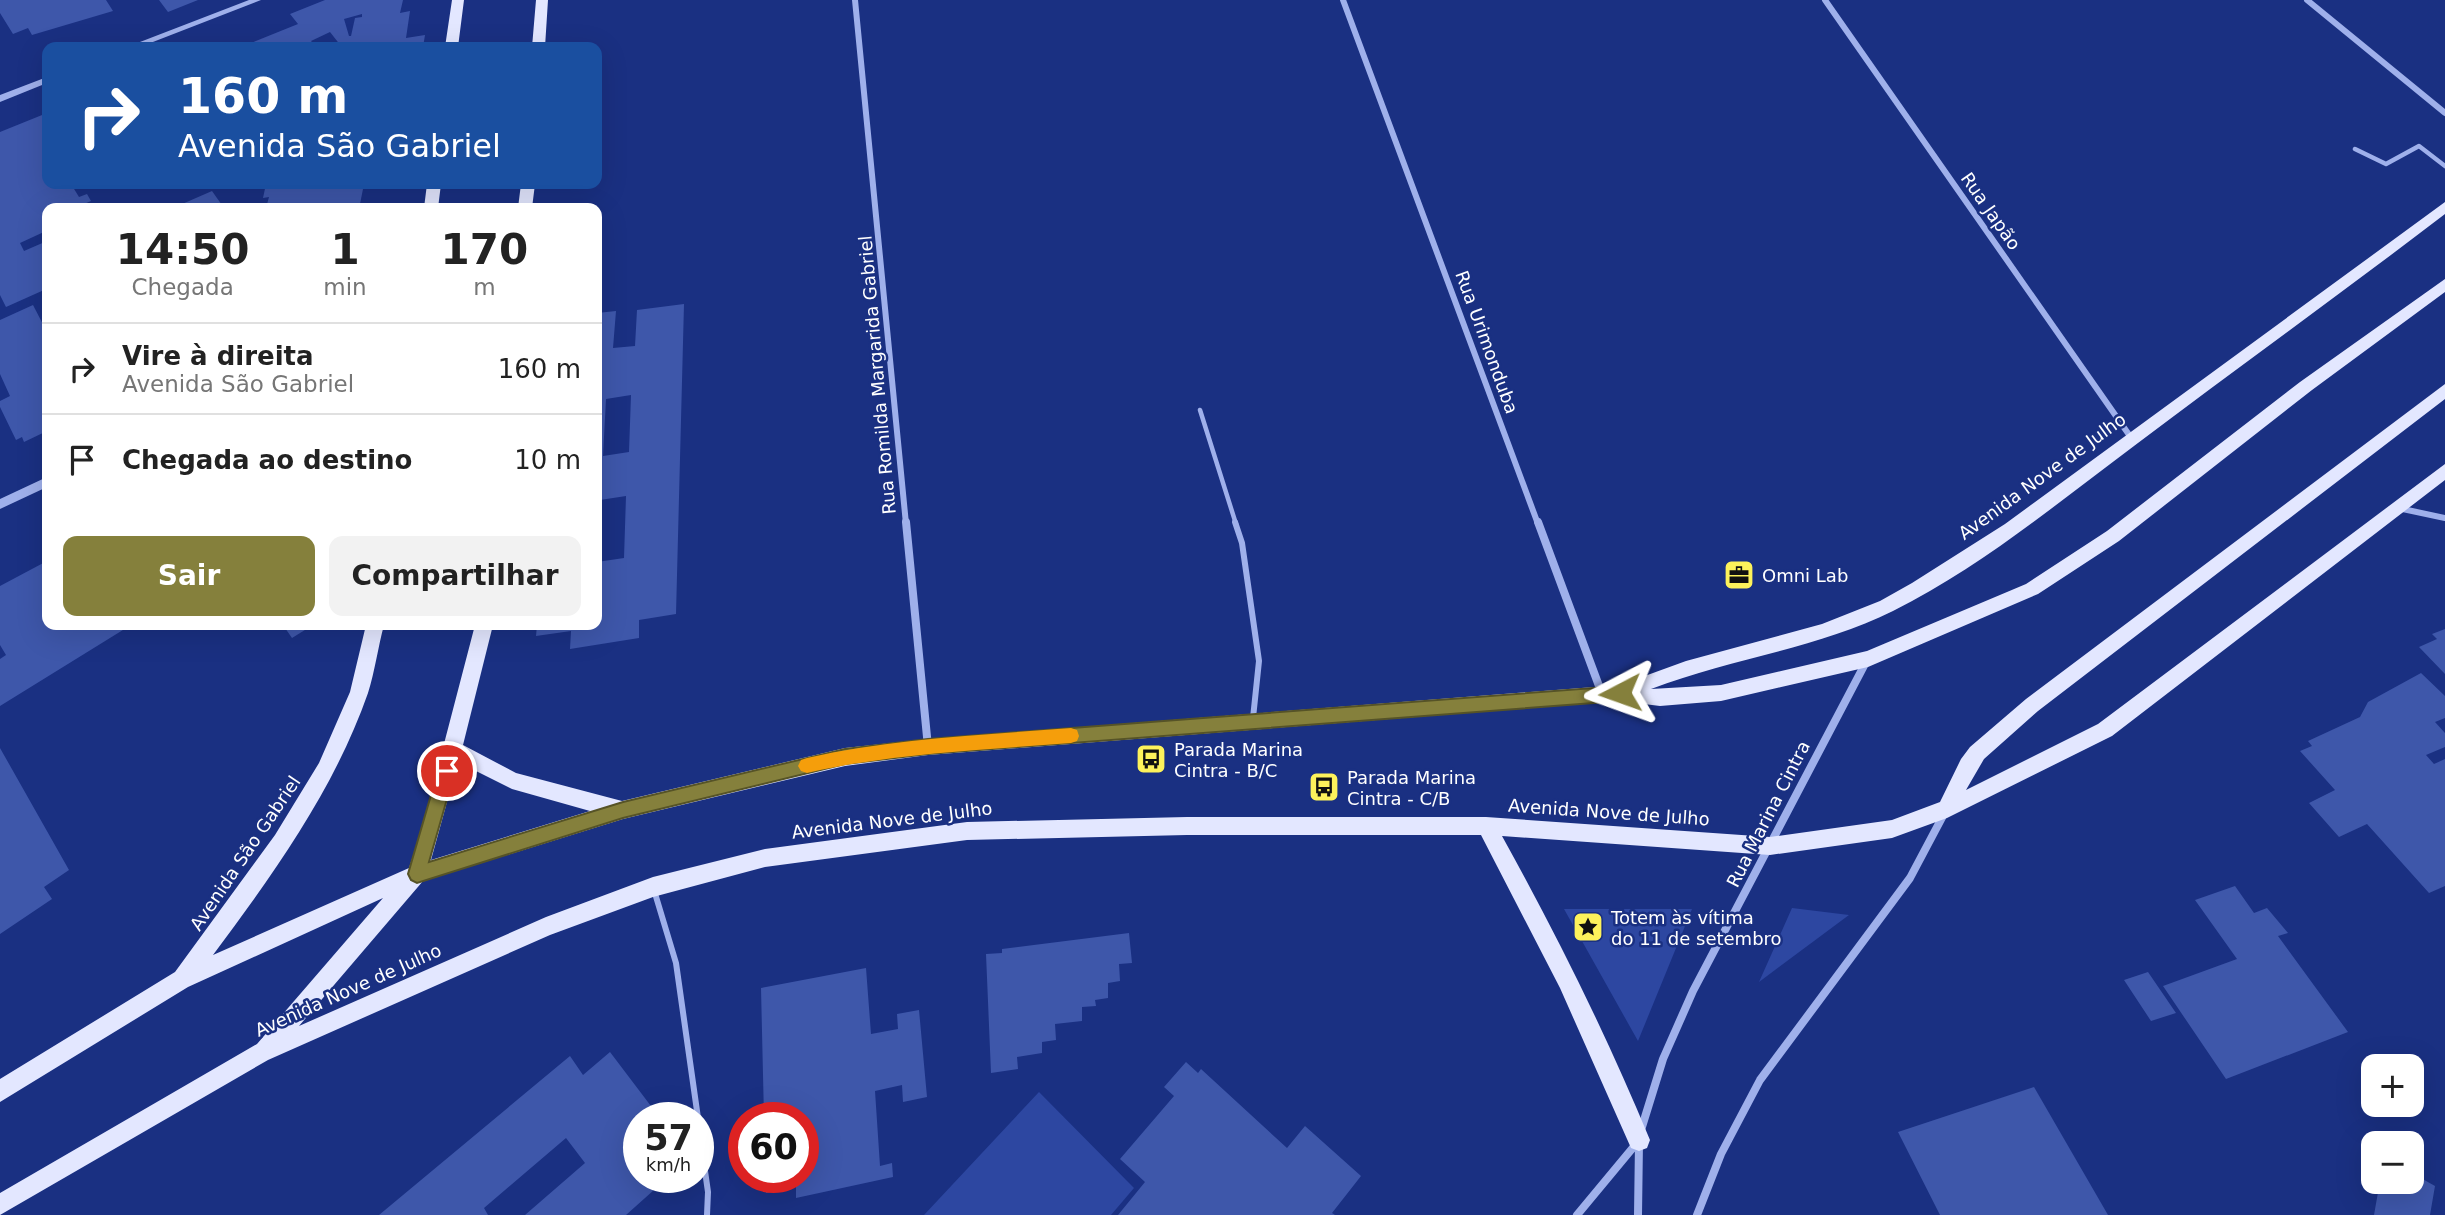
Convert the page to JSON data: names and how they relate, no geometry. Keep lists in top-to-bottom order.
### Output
{
  "streets": {
    "main road": ["Avenida Nove de Julho", "Avenida São Gabriel"],
    "street": [
      "Rua Japão",
      "Rua Urimonduba",
      "Rua Romilda Margarida Gabriel",
      "Rua Marina Cintra"
    ]
  },
  "crossings": [
    ["Rua Japão", "Avenida Nove de Julho"],
    ["Rua Urimonduba", "Avenida Nove de Julho"],
    ["Rua Romilda Margarida Gabriel", "Avenida Nove de Julho"],
    ["Avenida Nove de Julho", "Rua Marina Cintra"],
    ["Avenida Nove de Julho", "Avenida São Gabriel"]
  ],
  "places": {
    "office": ["Omni Lab"],
    "bus stop": ["Parada Marina Cintra - B/C", "Parada Marina Cintra - C/B"],
    "place": ["Totem às vítima do 11 de setembro"]
  },
  "page": {
    "turn": ["160 m", "Avenida São Gabriel"],
    "eta": [
      "14:50",
      "Chegada",
      "1",
      "min",
      "170",
      "m"
    ],
    "list": [
      {
        "name": "Vire à direita",
        "note": "Avenida São Gabriel",
        "value": "160 m"
      },
      {
        "name": "Chegada ao destino",
        "value": "10 m"
      }
    ],
    "buttons": ["Sair", "Compartilhar"],
    "map_buttons": ["+", "−"],
    "speed": "57 km/h",
    "limit": "60"
  }
}
